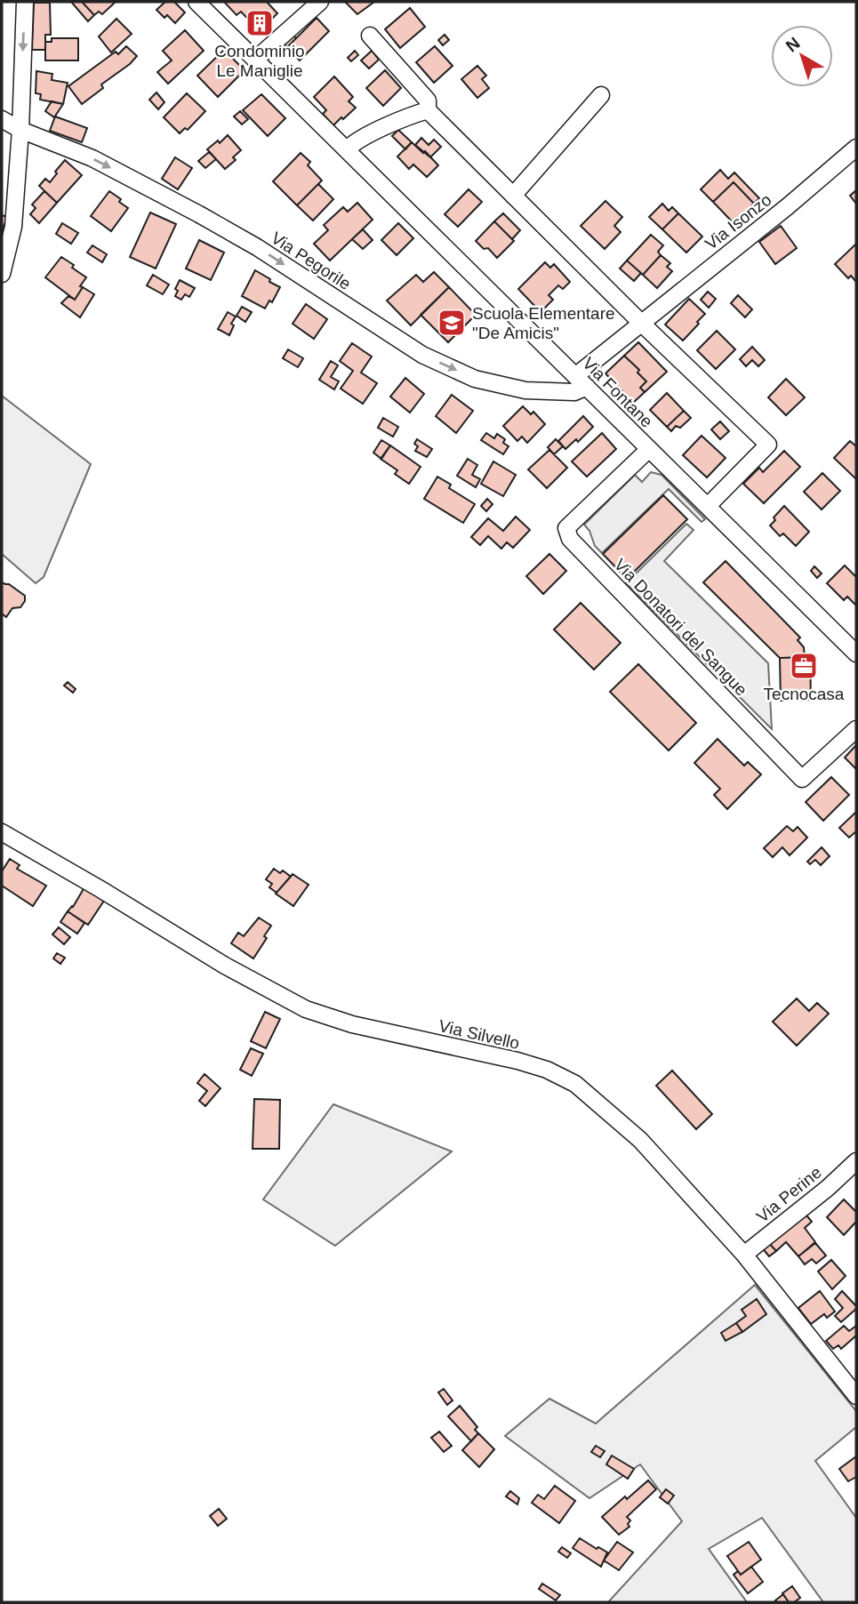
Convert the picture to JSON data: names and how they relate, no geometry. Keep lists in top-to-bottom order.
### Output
{
  "streets": {
    "street": [
      "Via Isonzo",
      "Via Pegorile",
      "Via Fontane",
      "Via Donatori del Sangue",
      "Via Silvello",
      "Via Perine"
    ]
  },
  "crossings": [
    ["Via Isonzo", "Via Pegorile"],
    ["Via Isonzo", "Via Fontane"],
    ["Via Pegorile", "Via Fontane"],
    ["Via Fontane", "Via Donatori del Sangue"],
    ["Via Silvello", "Via Perine"]
  ],
  "one_way": ["Via Pegorile"],
  "places": {
    "building": ["Condominio Le Maniglie"],
    "school or university": ["Scuola Elementare \"De Amicis\""],
    "office": ["Tecnocasa"]
  },
  "north": "top left"
}
